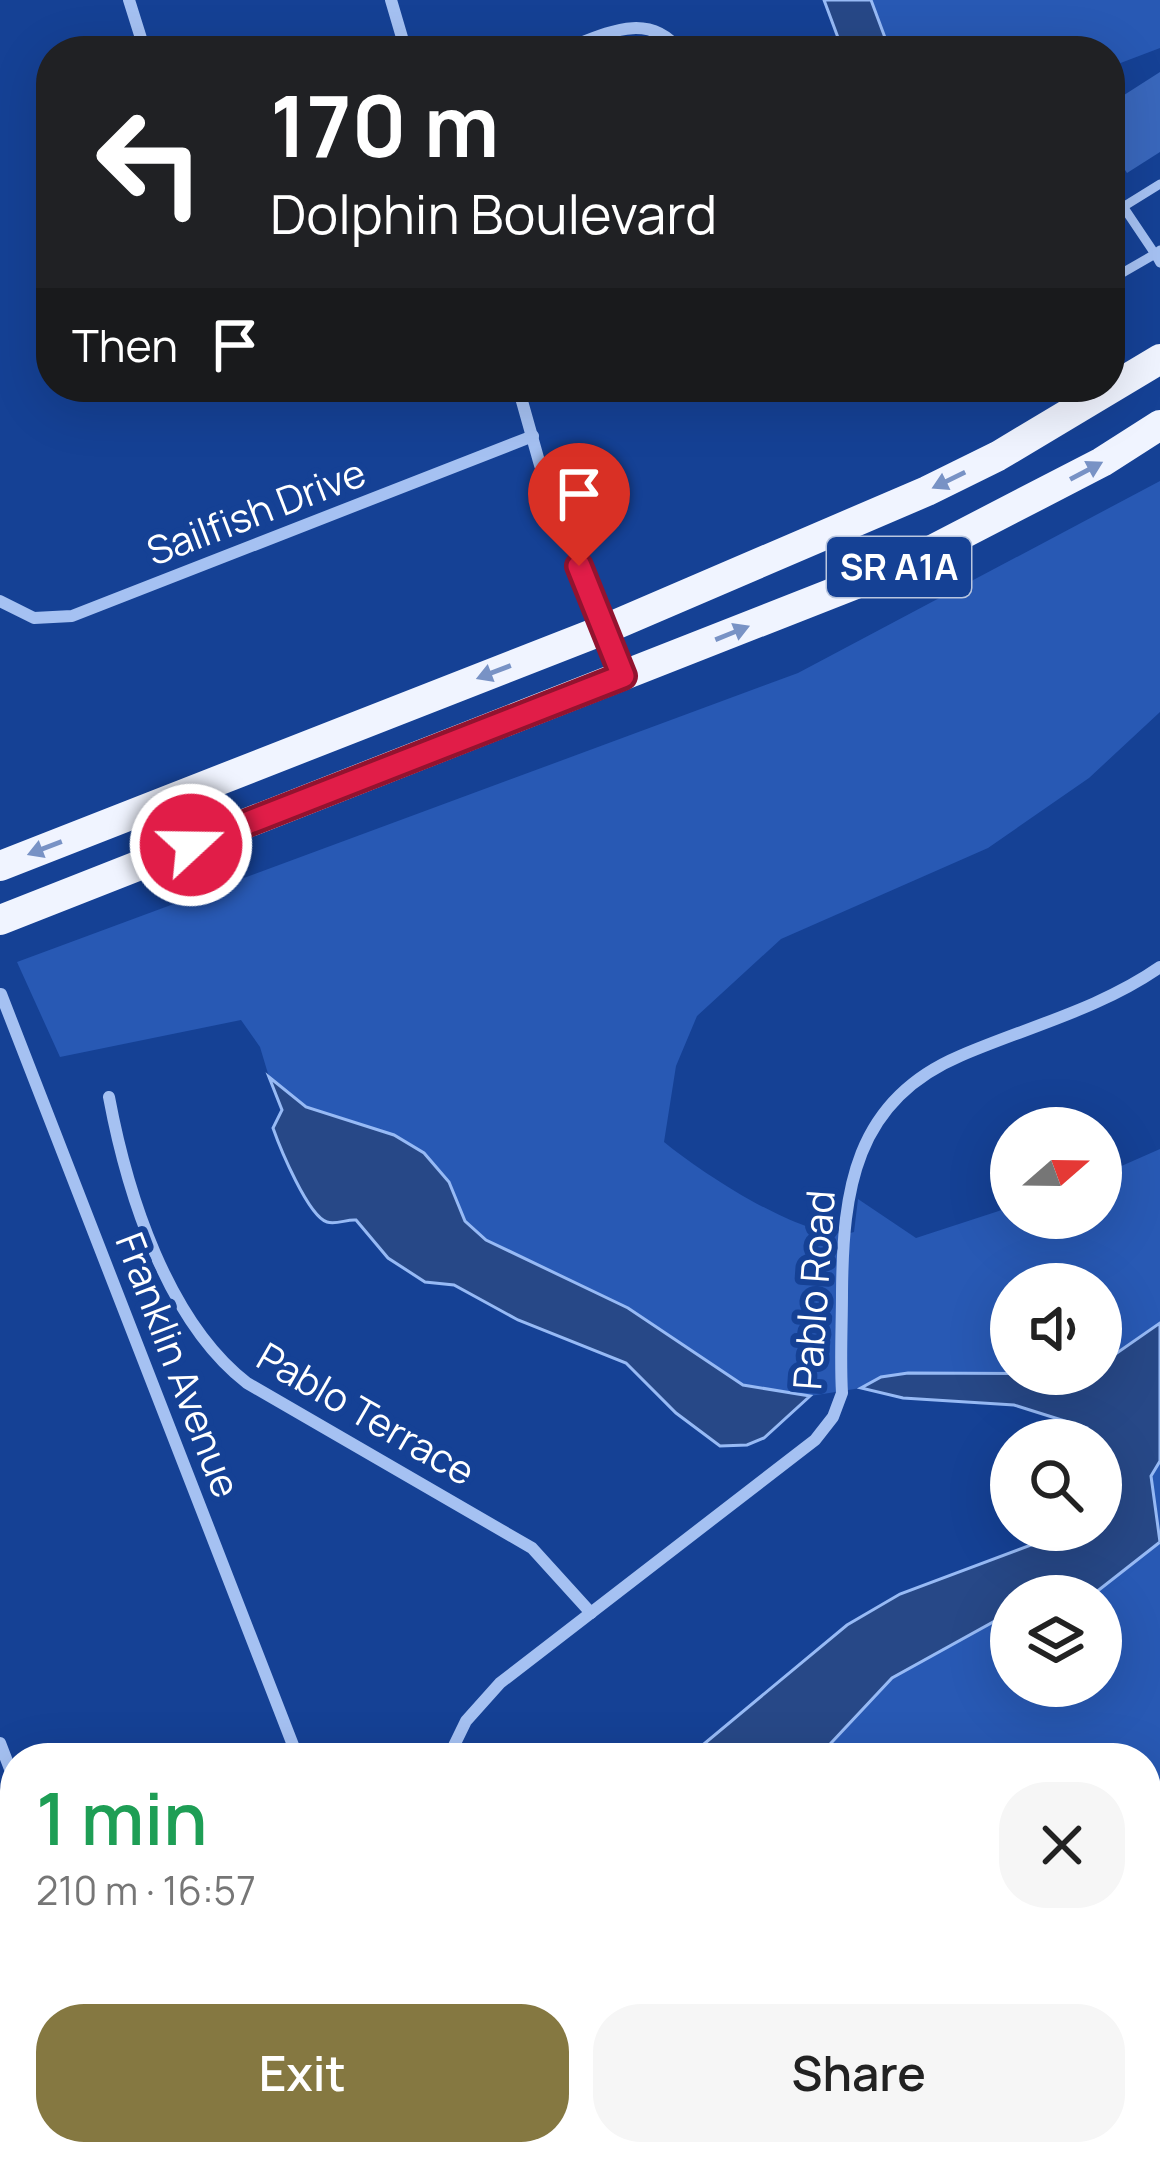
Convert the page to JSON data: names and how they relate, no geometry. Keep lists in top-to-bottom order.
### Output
{
  "streets": {
    "main road": ["SR A1A"],
    "street": [
      "Sailfish Drive",
      "Pablo Road",
      "Franklin Avenue",
      "Pablo Terrace"
    ]
  },
  "crossings": [
    ["Pablo Road", "Pablo Terrace"]
  ],
  "north": "right",
  "page": {
    "turn": ["170 m", "Dolphin Boulevard"],
    "then": "Then",
    "heading": ["1 min", "210 m · 16:57"],
    "buttons": ["Exit", "Share"]
  }
}
